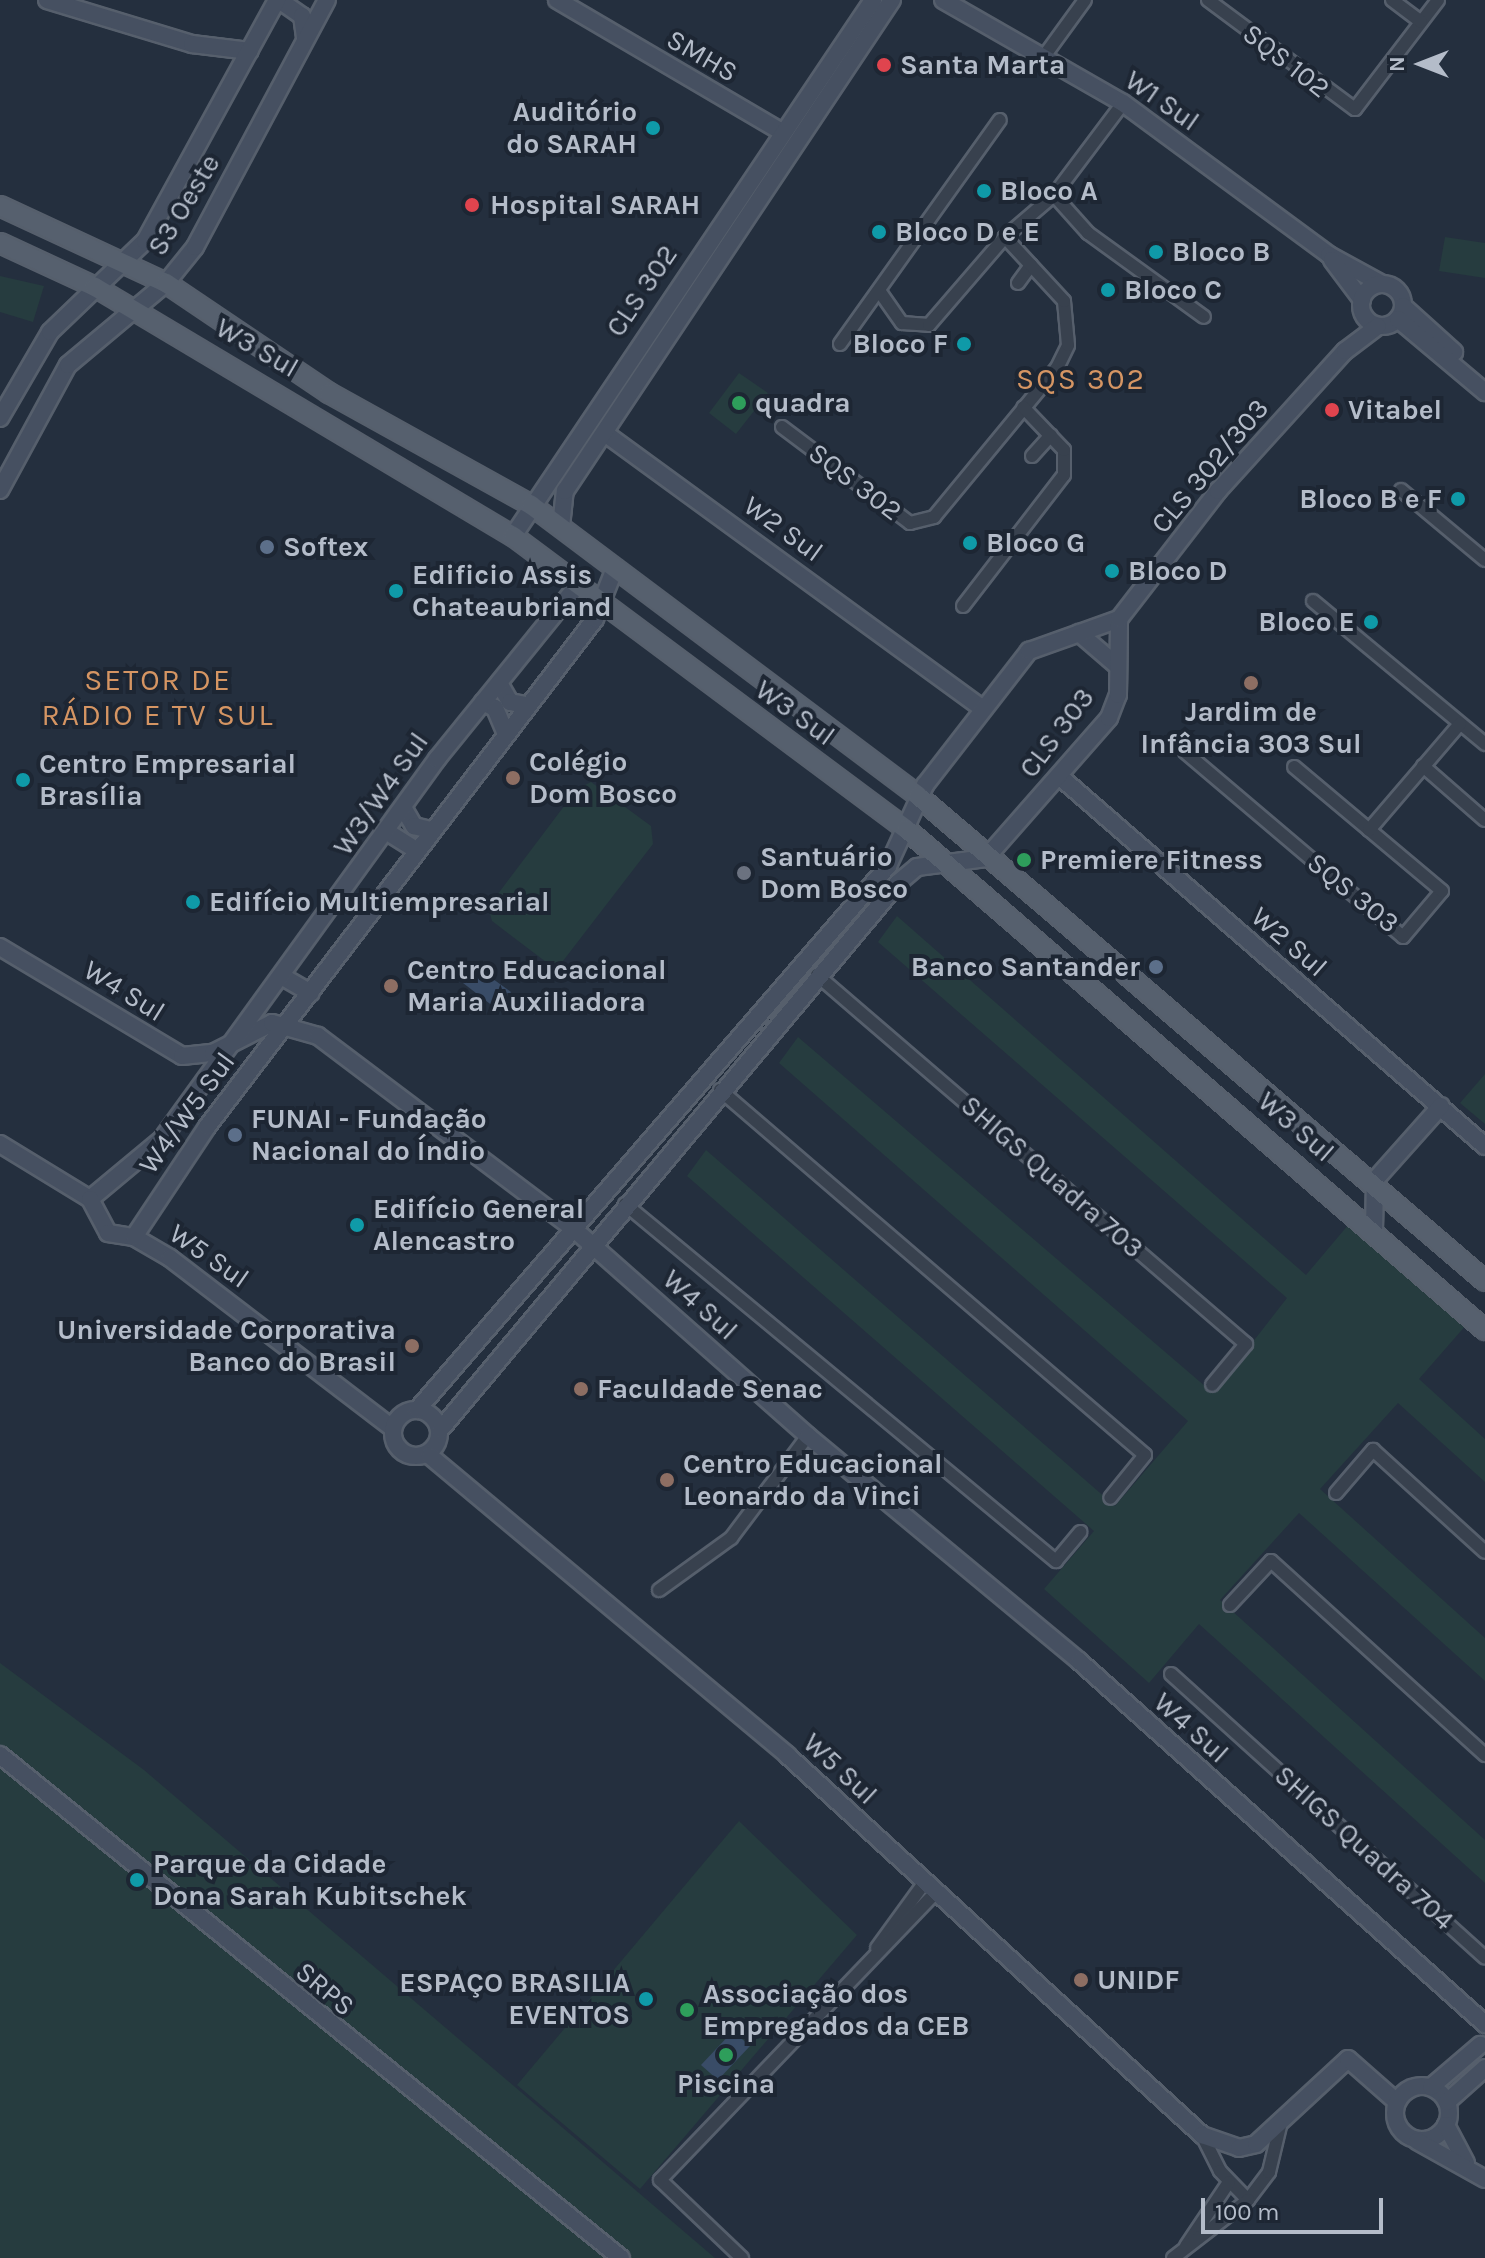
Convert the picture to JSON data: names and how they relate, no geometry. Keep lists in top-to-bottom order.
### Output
{
  "streets": {
    "main road": [
      "SMHS",
      "W1 Sul",
      "S3 Oeste",
      "CLS 302",
      "W3 Sul",
      "CLS 302/303",
      "W2 Sul",
      "CLS 303",
      "W3/W4 Sul",
      "W4 Sul",
      "W4/W5 Sul",
      "W5 Sul",
      "SRPS"
    ],
    "street": [
      "SQS 102",
      "SQS 302",
      "SQS 303",
      "SHIGS Quadra 703",
      "SHIGS Quadra 704"
    ]
  },
  "crossings": [
    ["SMHS", "CLS 302"],
    ["W1 Sul", "CLS 302/303"],
    ["S3 Oeste", "W3 Sul"],
    ["CLS 302", "W3 Sul"],
    ["CLS 302", "W2 Sul"],
    ["W3 Sul", "CLS 303"],
    ["W3 Sul", "W3/W4 Sul"],
    ["CLS 302/303", "CLS 303"],
    ["W2 Sul", "CLS 303"],
    ["W3/W4 Sul", "W4 Sul"],
    ["W3/W4 Sul", "W4/W5 Sul"],
    ["W4 Sul", "W4/W5 Sul"],
    ["W4/W5 Sul", "W5 Sul"]
  ],
  "districts": ["SQS 302", "SETOR DE RÁDIO E TV SUL"],
  "places": [
    "Santa Marta",
    "Auditório do SARAH",
    "Bloco A",
    "Hospital SARAH",
    "Bloco D e E",
    "Bloco B",
    "Bloco C",
    "Bloco F",
    "quadra",
    "Vitabel",
    "Bloco B e F",
    "Bloco G",
    "Softex",
    "Bloco D",
    "Edificio Assis Chateaubriand",
    "Bloco E",
    "Jardim de Infância 303 Sul",
    "Colégio Dom Bosco",
    "Centro Empresarial Brasília",
    "Premiere Fitness",
    "Santuário Dom Bosco",
    "Edifício Multiempresarial",
    "Banco Santander",
    "Centro Educacional Maria Auxiliadora",
    "FUNAI - Fundação Nacional do Índio",
    "Edifício General Alencastro",
    "Universidade Corporativa Banco do Brasil",
    "Faculdade Senac",
    "Centro Educacional Leonardo da Vinci",
    "Parque da Cidade Dona Sarah Kubitschek",
    "UNIDF",
    "ESPAÇO BRASILIA EVENTOS",
    "Associação dos Empregados da CEB",
    "Piscina"
  ],
  "scale_bar": "100 m",
  "north": "left"
}
